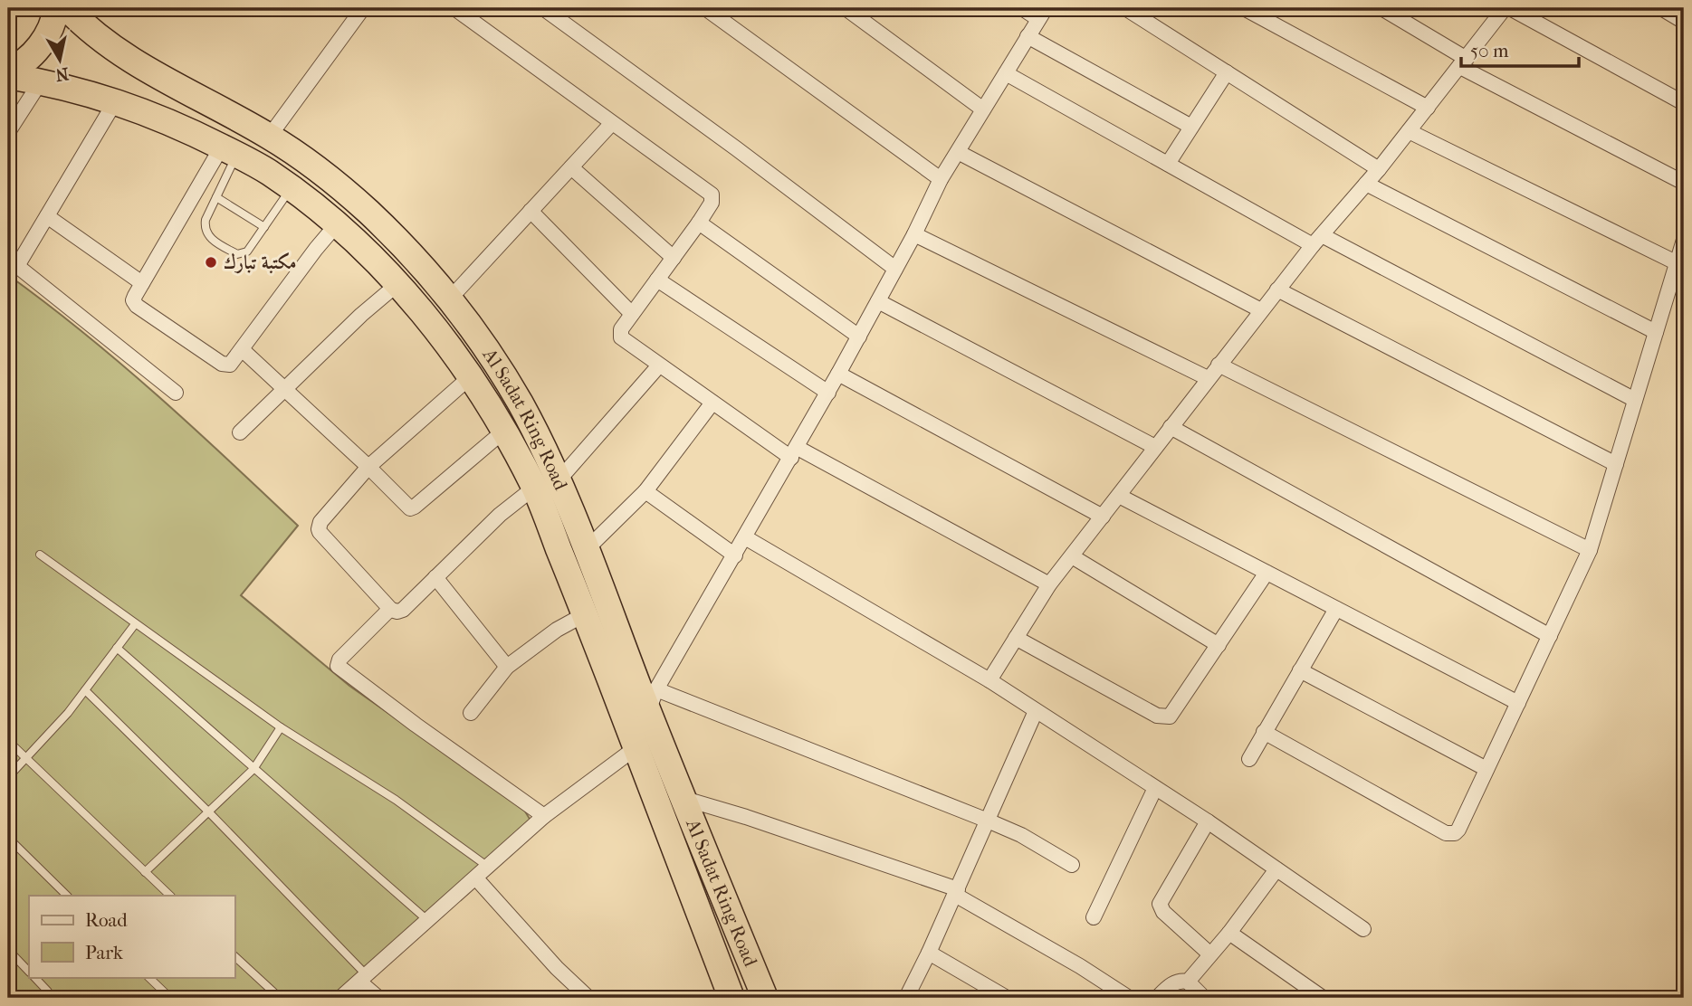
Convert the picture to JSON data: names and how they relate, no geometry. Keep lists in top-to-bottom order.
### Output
{
  "streets": {
    "highway": ["Al Sadat Ring Road"]
  },
  "places": ["مكتبة تبارك"],
  "legend": ["Road", "Park"],
  "scale_bar": "50 m",
  "north": "bottom"
}
